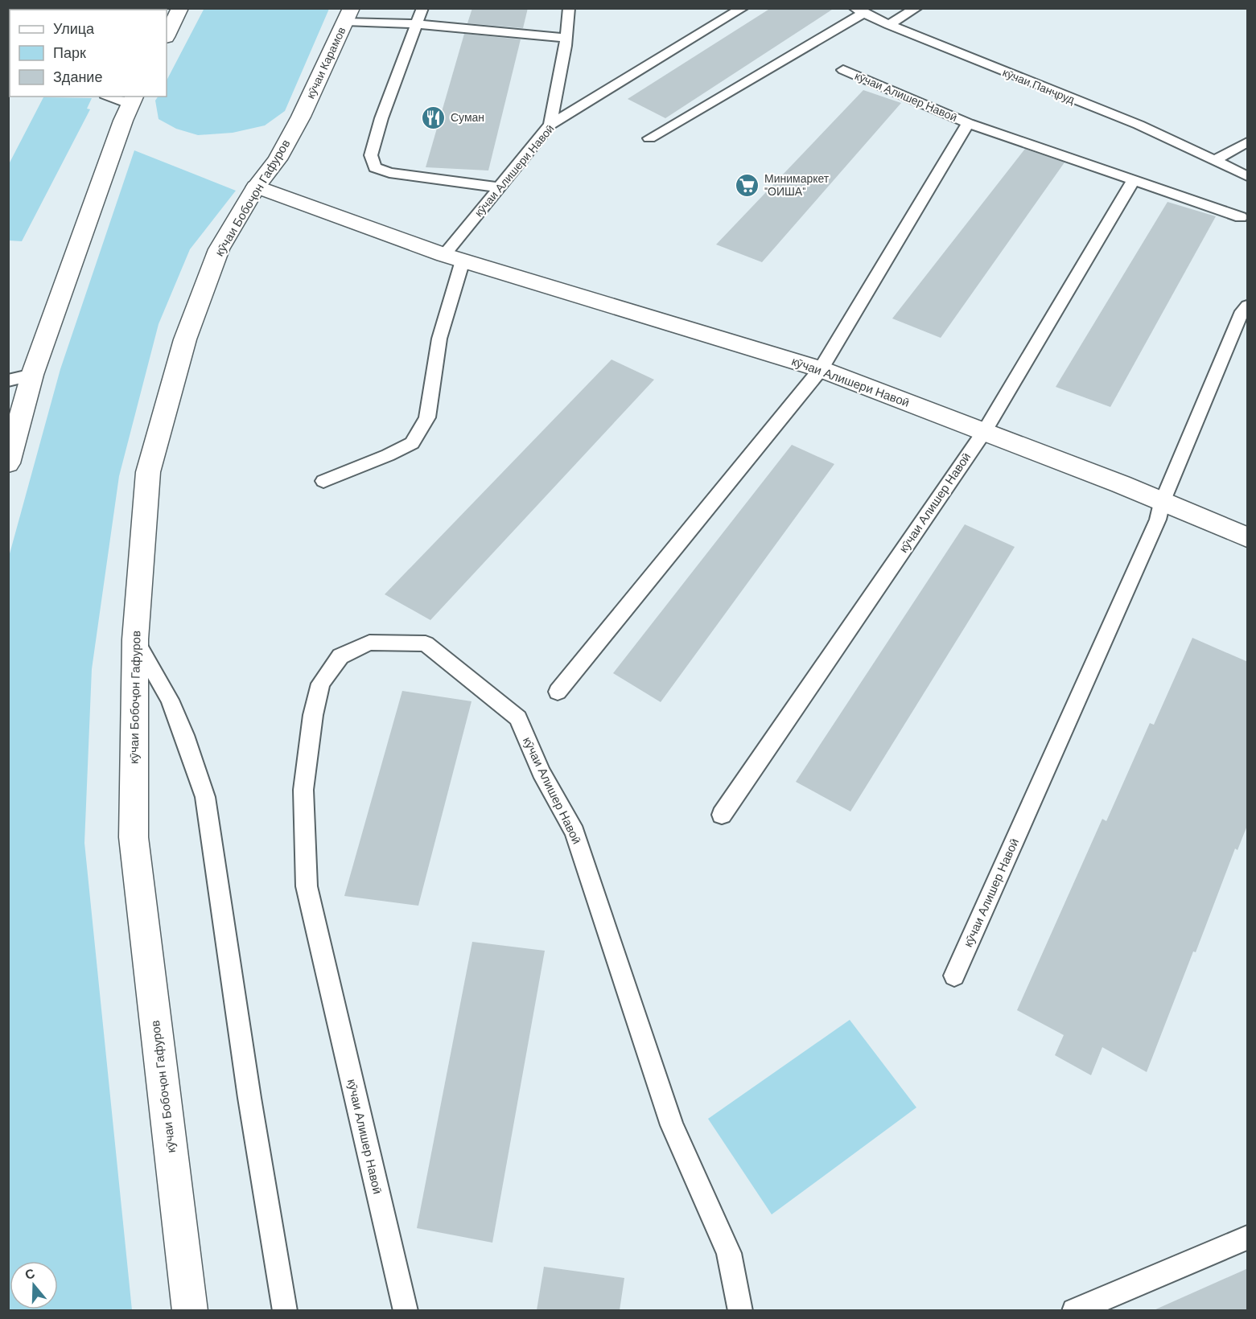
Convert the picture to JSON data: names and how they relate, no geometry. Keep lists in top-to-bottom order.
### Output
{
  "streets": {
    "main road": ["кӯчаи Карамов", "кӯчаи Алишери Навоӣ", "кӯчаи Бобоҷон Гафуров"],
    "lane": ["кӯчаи Панҷруд", "кӯчаи Алишер Навоӣ"]
  },
  "crossings": [
    ["кӯчаи Карамов", "кӯчаи Бобоҷон Гафуров"],
    ["кӯчаи Алишер Навоӣ", "кӯчаи Алишери Навоӣ"],
    ["кӯчаи Алишери Навоӣ", "кӯчаи Бобоҷон Гафуров"]
  ],
  "places": {
    "restaurant": ["Суман"],
    "supermarket": ["Минимаркет \"ОИША\""]
  },
  "legend": ["Улица", "Парк", "Здание"],
  "north": "top"
}
